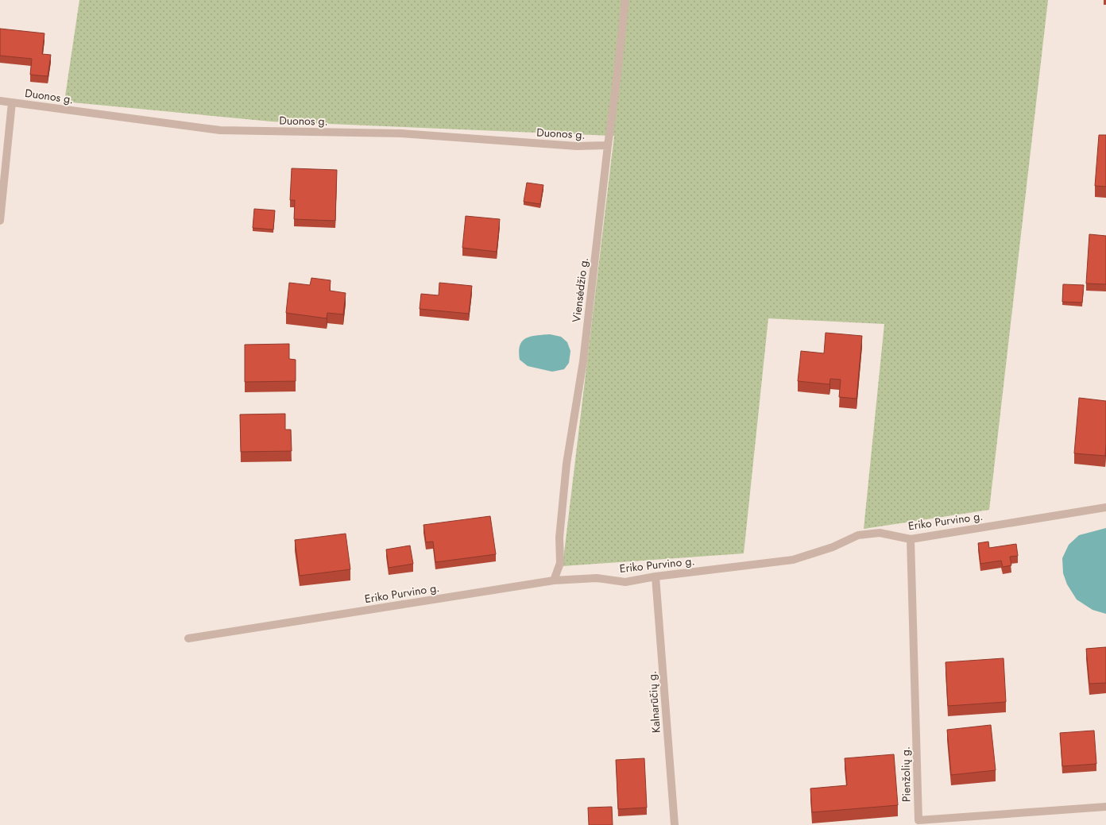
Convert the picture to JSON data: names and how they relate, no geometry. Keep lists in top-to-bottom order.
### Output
{
  "streets": {
    "street": [
      "Duonos g.",
      "Viensėdžio g.",
      "Eriko Purvino g.",
      "Kalnarūčių g.",
      "Pienžolių g."
    ]
  },
  "crossings": [
    ["Duonos g.", "Viensėdžio g."],
    ["Viensėdžio g.", "Eriko Purvino g."],
    ["Eriko Purvino g.", "Kalnarūčių g."],
    ["Eriko Purvino g.", "Pienžolių g."]
  ]
}
